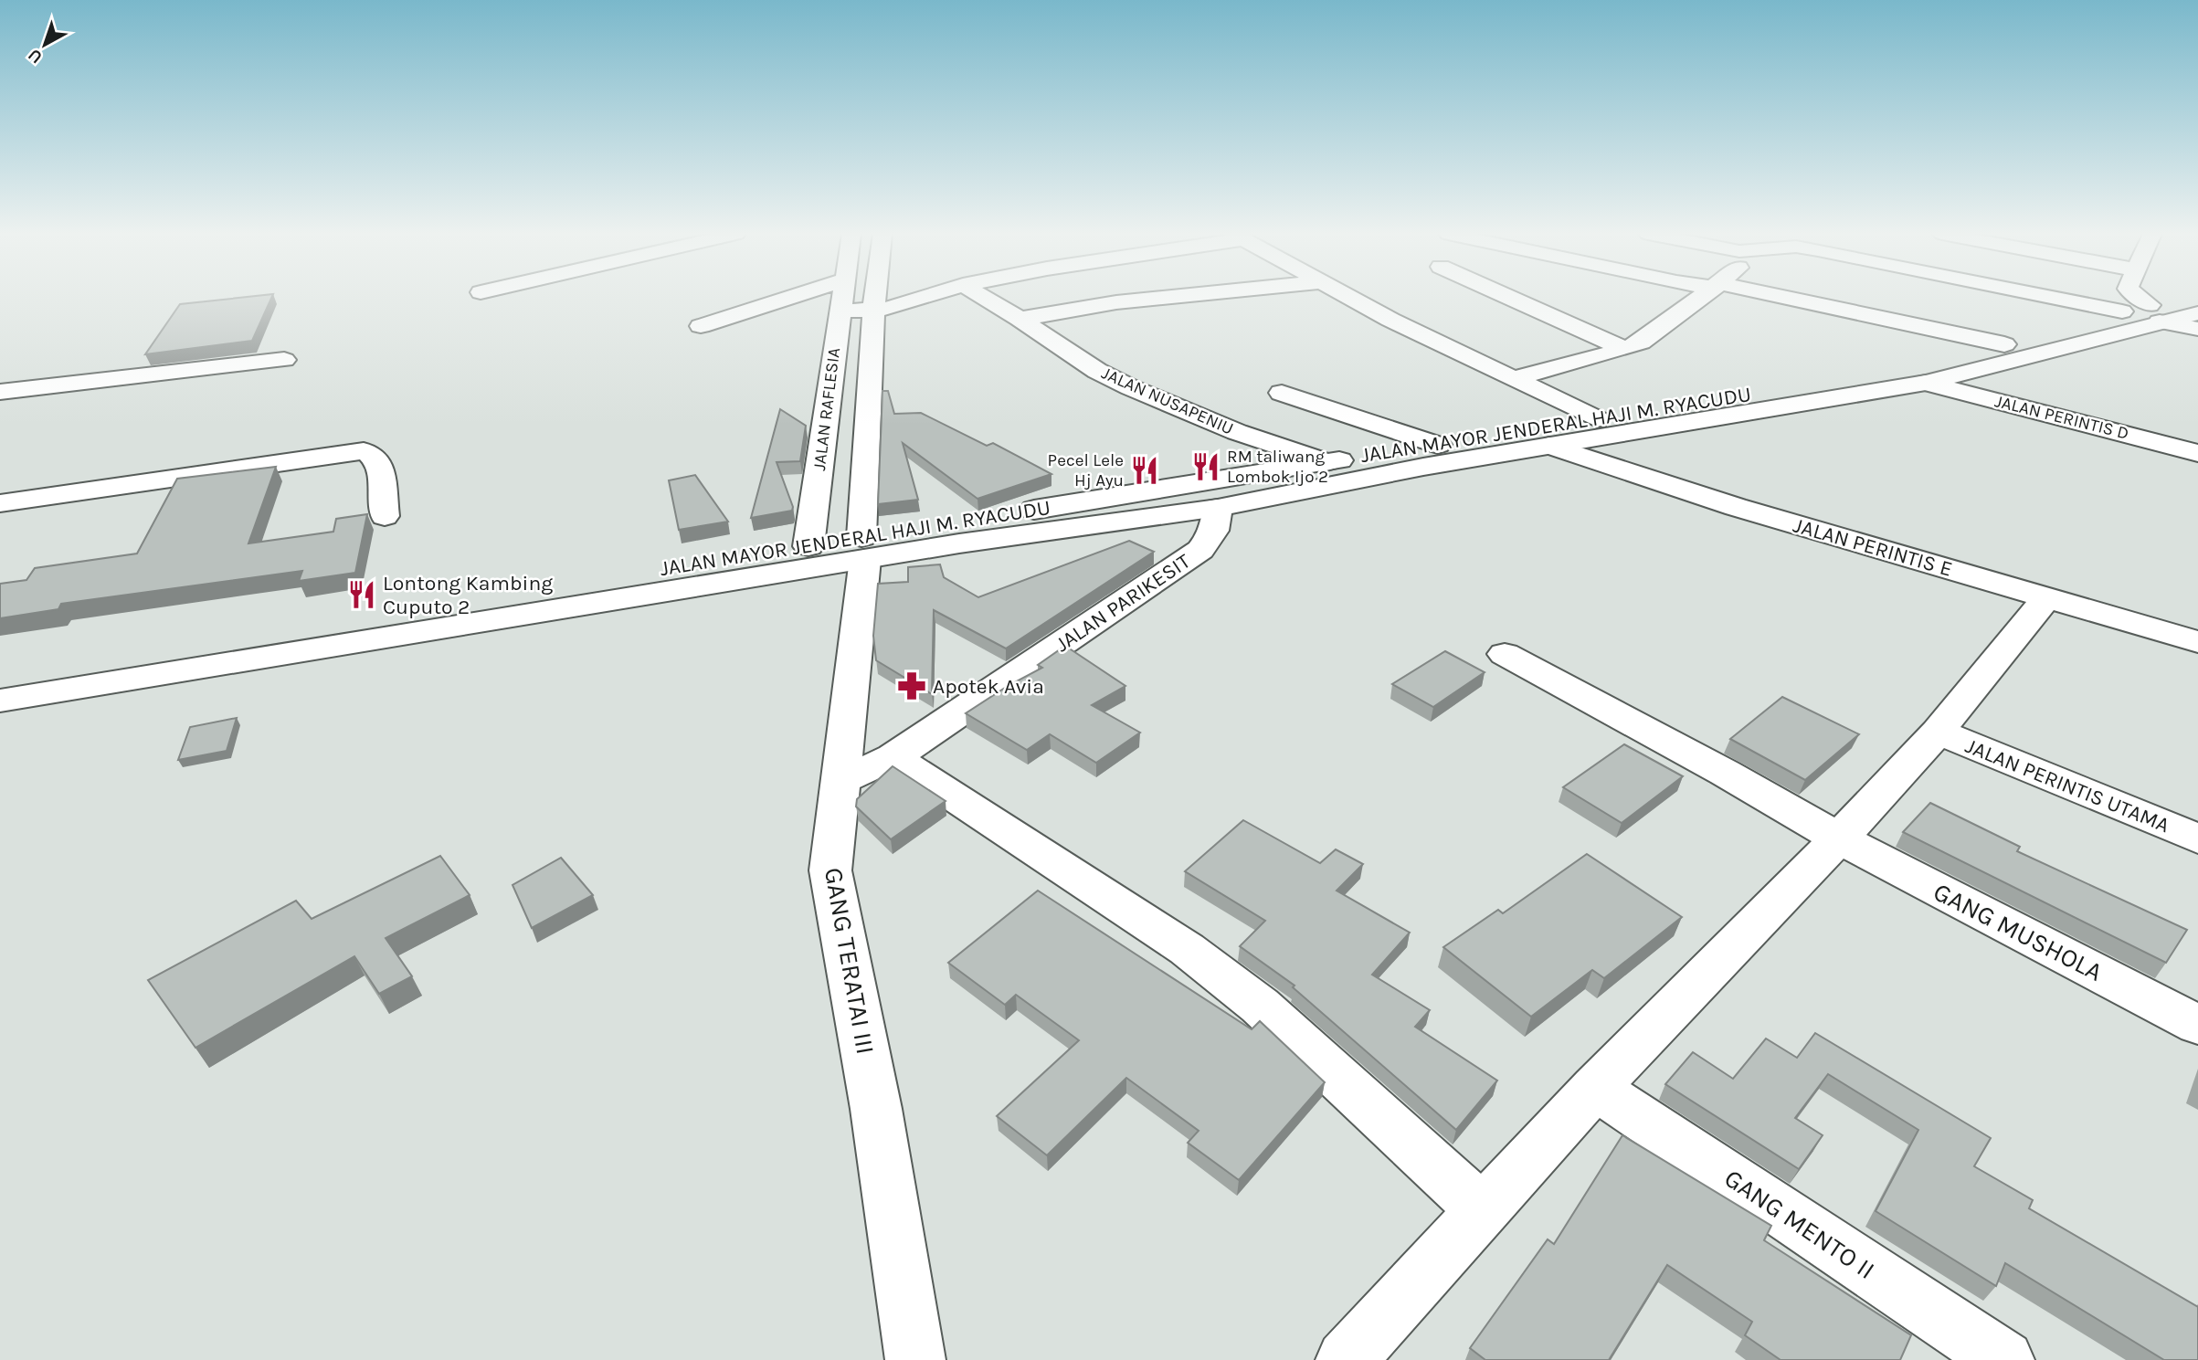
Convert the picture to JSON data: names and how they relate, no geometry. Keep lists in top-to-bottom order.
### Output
{
  "streets": {
    "street": [
      "JALAN NUSAPENIU",
      "JALAN RAFLESIA",
      "JALAN PERINTIS D",
      "JALAN MAYOR JENDERAL HAJI M. RYACUDU",
      "JALAN PERINTIS E",
      "JALAN PARIKESIT",
      "JALAN PERINTIS UTAMA",
      "GANG MUSHOLA",
      "GANG TERATAI III",
      "GANG MENTO II"
    ]
  },
  "crossings": [
    ["JALAN NUSAPENIU", "JALAN MAYOR JENDERAL HAJI M. RYACUDU"],
    ["JALAN RAFLESIA", "JALAN MAYOR JENDERAL HAJI M. RYACUDU"],
    ["JALAN RAFLESIA", "GANG TERATAI III"],
    ["JALAN PERINTIS D", "JALAN MAYOR JENDERAL HAJI M. RYACUDU"],
    ["JALAN MAYOR JENDERAL HAJI M. RYACUDU", "JALAN PERINTIS E"],
    ["JALAN MAYOR JENDERAL HAJI M. RYACUDU", "JALAN PARIKESIT"],
    ["JALAN MAYOR JENDERAL HAJI M. RYACUDU", "GANG TERATAI III"],
    ["JALAN PARIKESIT", "GANG TERATAI III"]
  ],
  "places": {
    "restaurant": ["RM taliwang Lombok Ijo 2", "Pecel Lele Hj Ayu", "Lontong Kambing Cuputo 2"],
    "pharmacy": ["Apotek Avia"]
  },
  "north": "bottom left"
}
